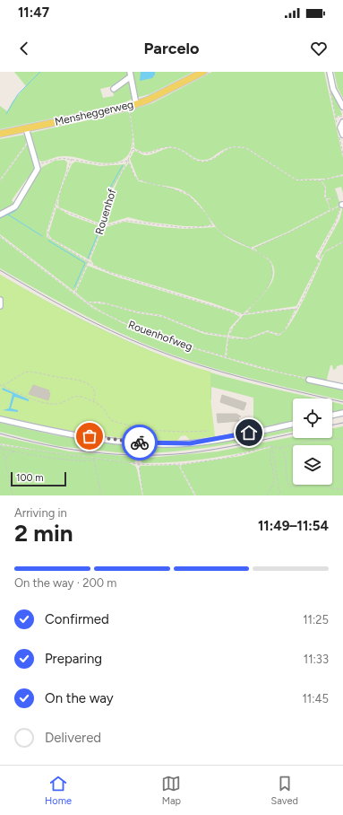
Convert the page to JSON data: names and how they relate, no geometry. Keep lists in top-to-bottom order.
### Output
{
  "streets": {
    "main road": ["Mensheggerweg"],
    "path": ["Rouenhof", "Rouenhofweg"]
  },
  "crossings": [
    ["Rouenhof", "Rouenhofweg"]
  ],
  "scale_bar": "100 m",
  "page": {
    "status": "11:47",
    "header": "Parcelo",
    "scale": "100 m",
    "heading": ["2 min", "Arriving in", "11:49–11:54"],
    "bar": "On the way · 200 m",
    "list": [
      ["Confirmed", "11:25"],
      ["Preparing", "11:33"],
      ["On the way", "11:45"],
      "Delivered"
    ],
    "tabs": ["Home", "Map", "Saved"]
  }
}
